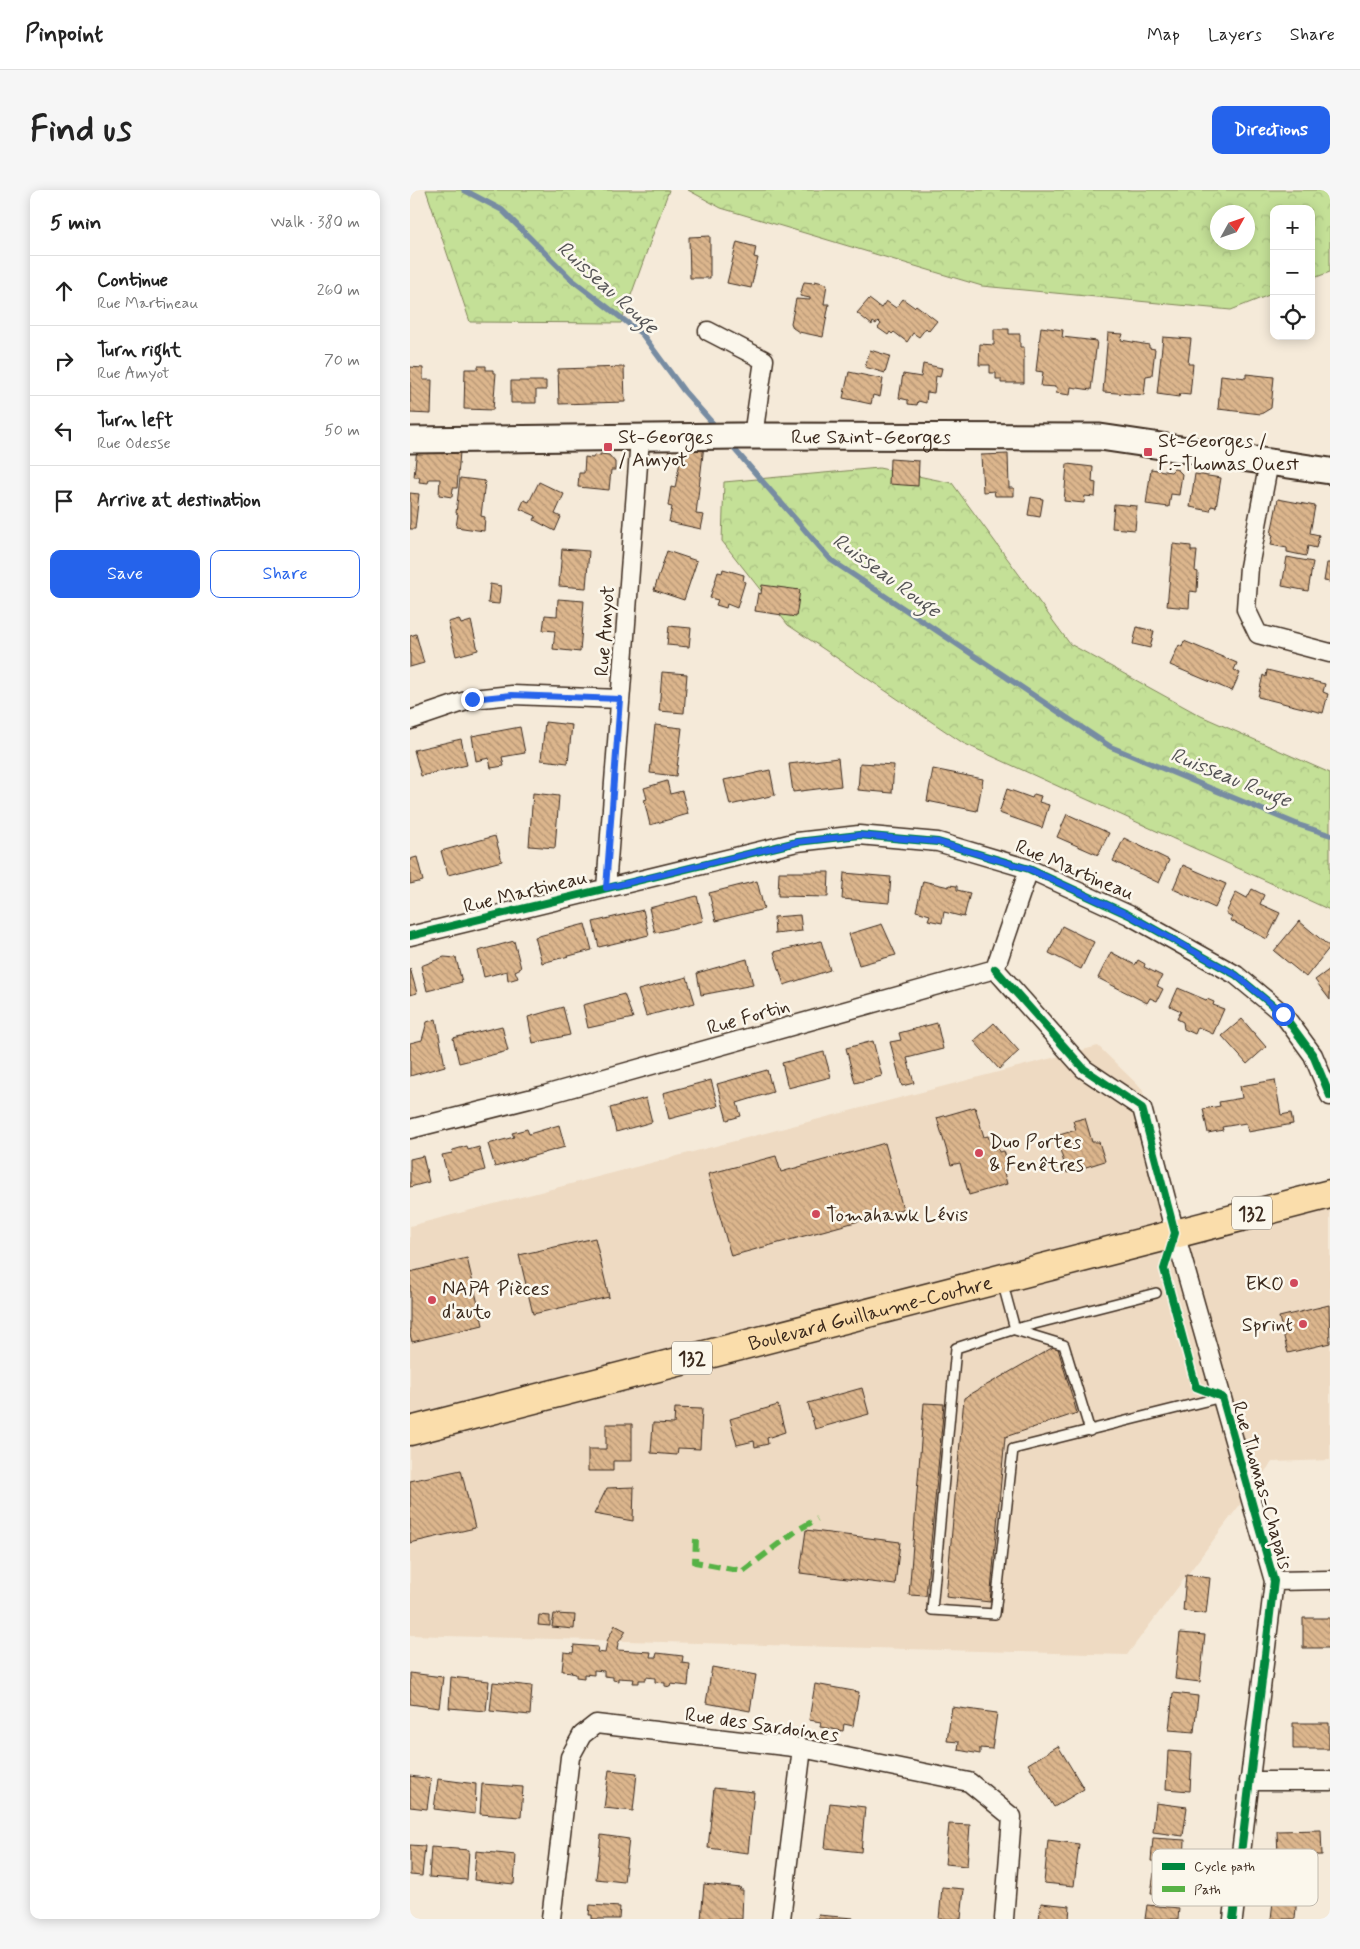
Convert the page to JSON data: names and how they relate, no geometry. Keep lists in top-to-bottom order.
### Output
{
  "streets": {
    "main road": ["132", "Boulevard Guillaume-Couture"],
    "street": [
      "Rue Saint-Georges",
      "Rue Amyot",
      "Rue Martineau",
      "Rue Fortin",
      "Rue Thomas-Chapais",
      "Rue des Sardoines"
    ]
  },
  "crossings": [
    ["Rue Saint-Georges", "Rue Amyot"],
    ["Rue Amyot", "Rue Martineau"],
    ["Rue Fortin", "Rue Thomas-Chapais"],
    ["Boulevard Guillaume-Couture", "Rue Thomas-Chapais"]
  ],
  "water": ["Ruisseau Rouge"],
  "places": {
    "transit": ["St-Georges / Amyot", "St-Georges / F.-Thomas Ouest"],
    "other": [
      "Duo Portes & Fenêtres",
      "Tomahawk Lévis",
      "EKO",
      "NAPA Pièces d'auto",
      "Sprint"
    ]
  },
  "legend": ["Cycle path", "Path"],
  "north": "top right",
  "page": {
    "header": "Pinpoint",
    "nav": ["Map", "Layers", "Share"],
    "buttons": [
      "Directions",
      ["Save", "Share"]
    ],
    "title": "Find us",
    "heading": ["5 min", "Walk · 380 m"],
    "map_buttons": ["+", "−"],
    "list": [
      ["Continue", "Rue Martineau", "260 m"],
      ["Turn right", "Rue Amyot", "70 m"],
      ["Turn left", "Rue Odesse", "50 m"],
      "Arrive at destination"
    ]
  }
}
